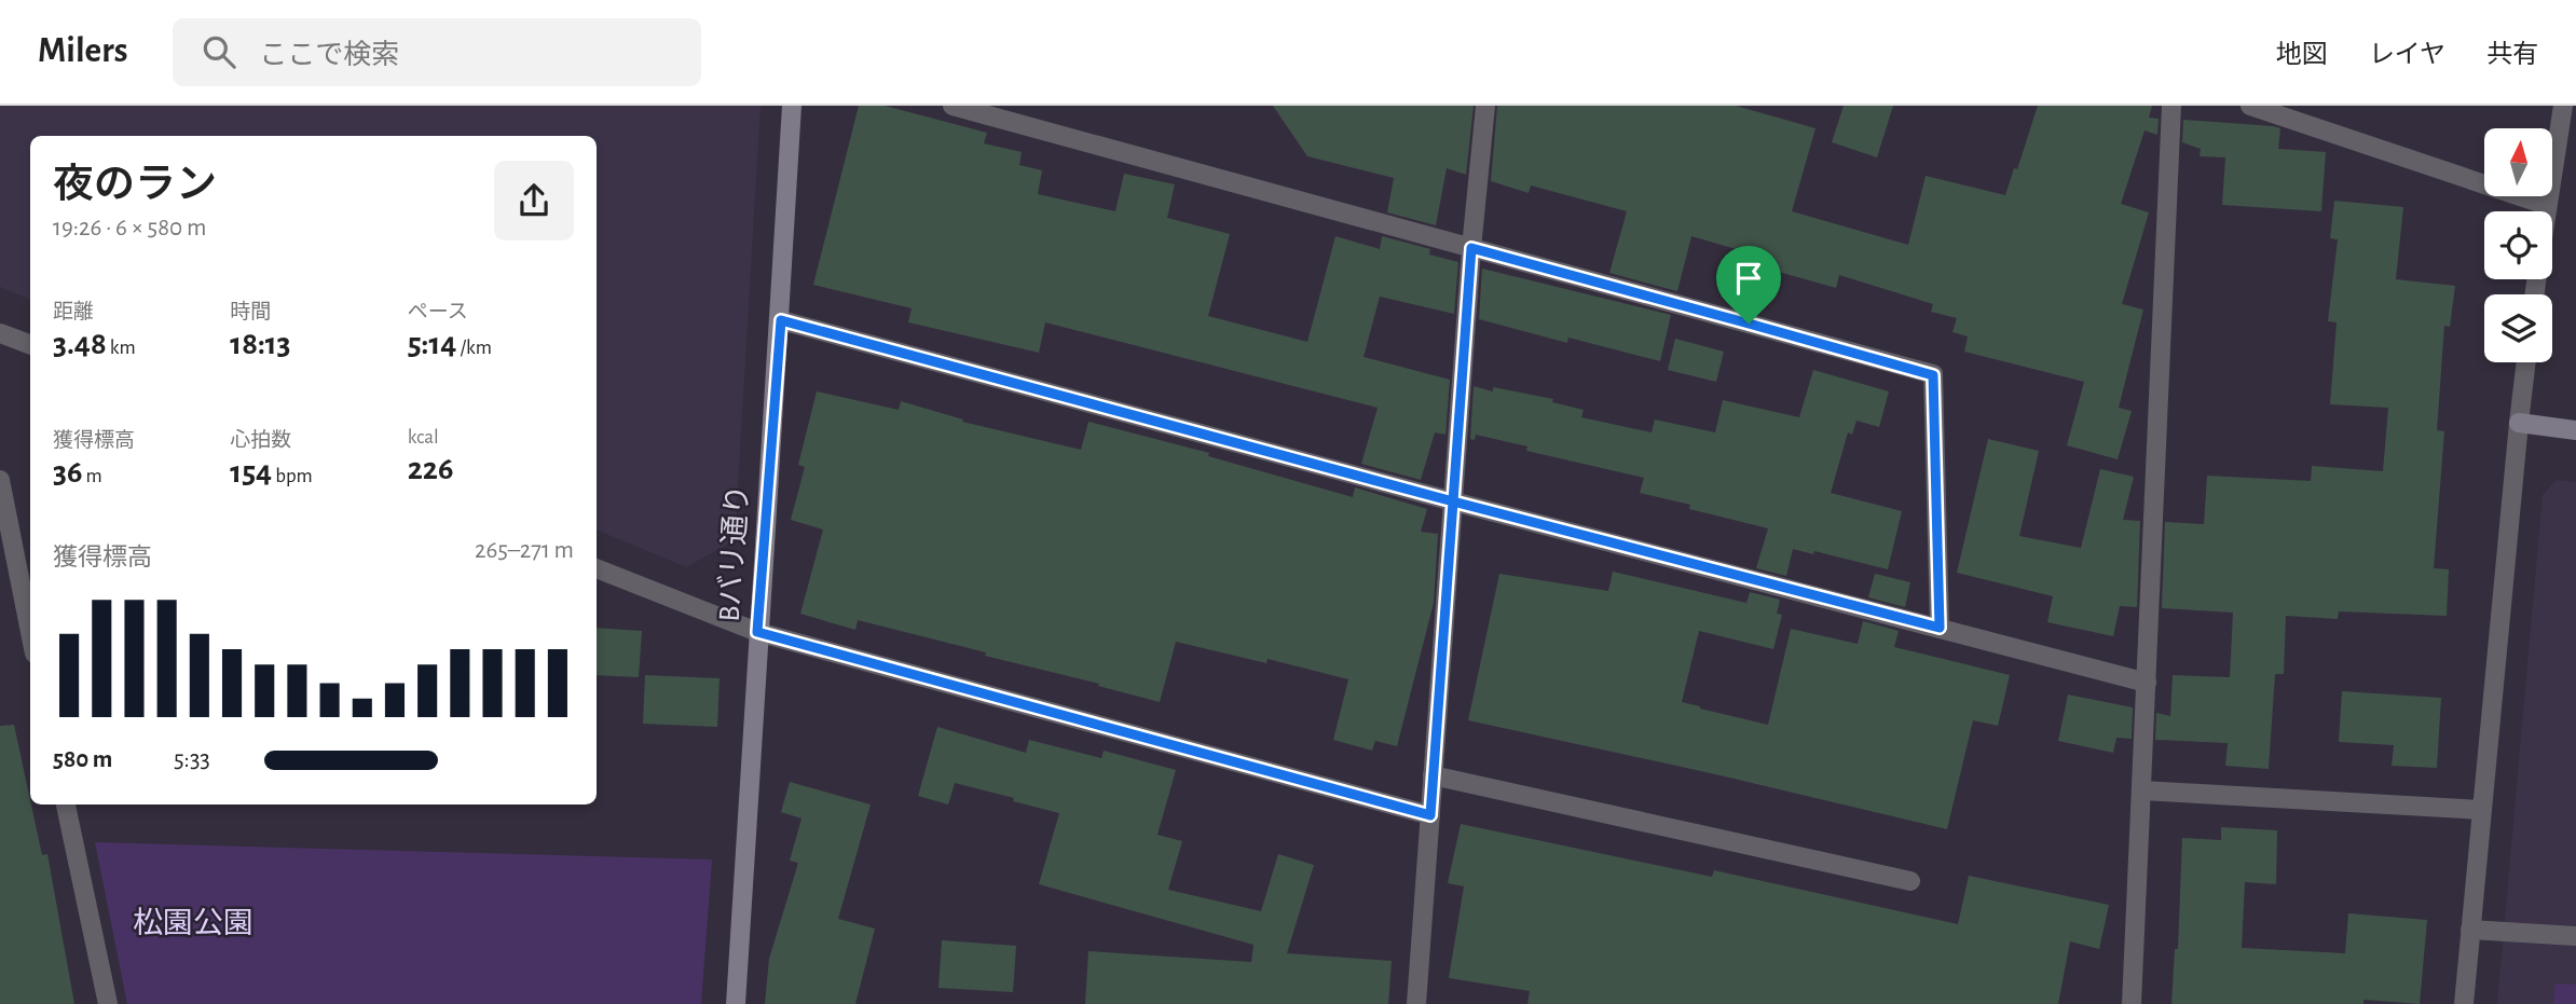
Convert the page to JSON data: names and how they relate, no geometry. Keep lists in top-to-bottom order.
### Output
{
  "streets": {
    "street": ["Bバリ通り"]
  },
  "parks": ["松園公園"],
  "north": "top",
  "page": {
    "header": "Milers",
    "search": "ここで検索",
    "nav": ["地図", "レイヤ", "共有"],
    "heading": ["夜のラン", "19:26 · 6 × 580 m"],
    "stats": [
      ["距離", "3.48 km"],
      ["時間", "18:13"],
      ["ペース", "5:14 /km"],
      ["獲得標高", "36 m"],
      ["心拍数", "154 bpm"],
      ["kcal", "226"]
    ],
    "chart": ["獲得標高", "265–271 m"],
    "list": [
      {
        "name": "580 m",
        "note": "5:33"
      }
    ]
  }
}
